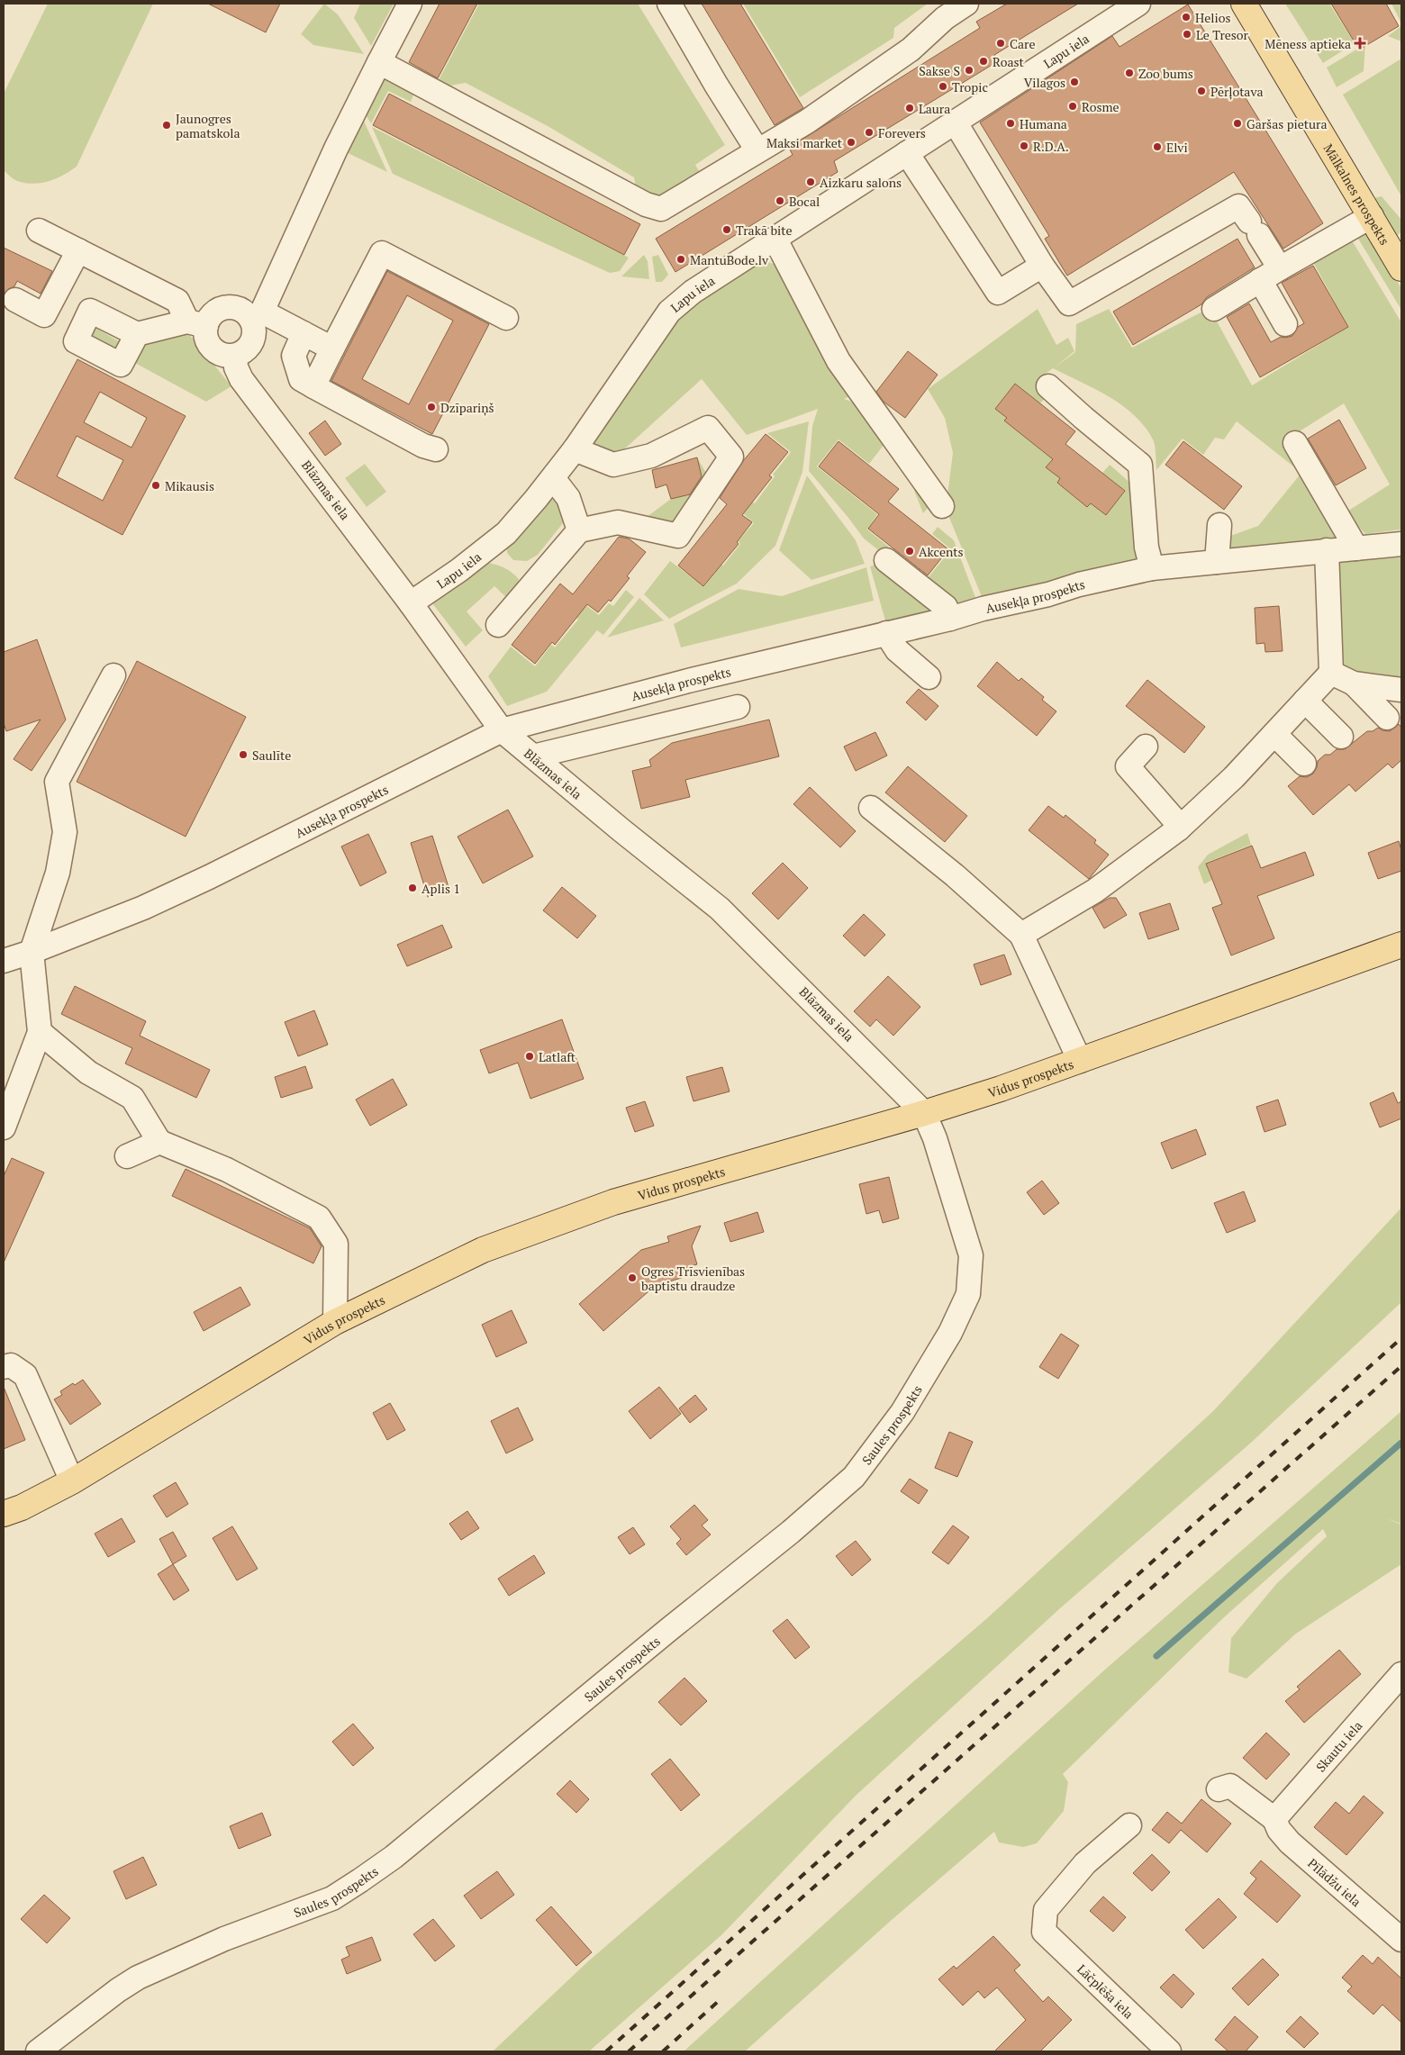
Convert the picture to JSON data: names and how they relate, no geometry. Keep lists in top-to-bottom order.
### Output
{
  "streets": {
    "main road": ["Mālkalnes prospekts", "Vidus prospekts"],
    "street": [
      "Lapu iela",
      "Blāzmas iela",
      "Ausekļa prospekts",
      "Saules prospekts",
      "Skautu iela",
      "Pīlādžu iela",
      "Lāčplēša iela"
    ]
  },
  "crossings": [
    ["Lapu iela", "Blāzmas iela"],
    ["Blāzmas iela", "Ausekļa prospekts"],
    ["Blāzmas iela", "Vidus prospekts"],
    ["Blāzmas iela", "Saules prospekts"],
    ["Vidus prospekts", "Saules prospekts"],
    ["Skautu iela", "Pīlādžu iela"]
  ],
  "places": {
    "other": [
      "Helios",
      "Le Tresor",
      "Care",
      "Roast",
      "Sakse S",
      "Zoo bums",
      "Vilagos",
      "Tropic",
      "Pērļotava",
      "Rosme",
      "Laura",
      "Humana",
      "Garšas pietura",
      "Jaunogres pamatskola",
      "Forevers",
      "Maksi market",
      "R.D.A.",
      "Elvi",
      "Aizkaru salons",
      "Bocal",
      "Trakā bite",
      "MantuBode.lv",
      "Dzīpariņš",
      "Mikausis",
      "Akcents",
      "Saulīte",
      "Aplis 1",
      "Latlaft",
      "Ogres Trīsvienības baptistu draudze"
    ],
    "health": ["Mēness aptieka"]
  }
}
